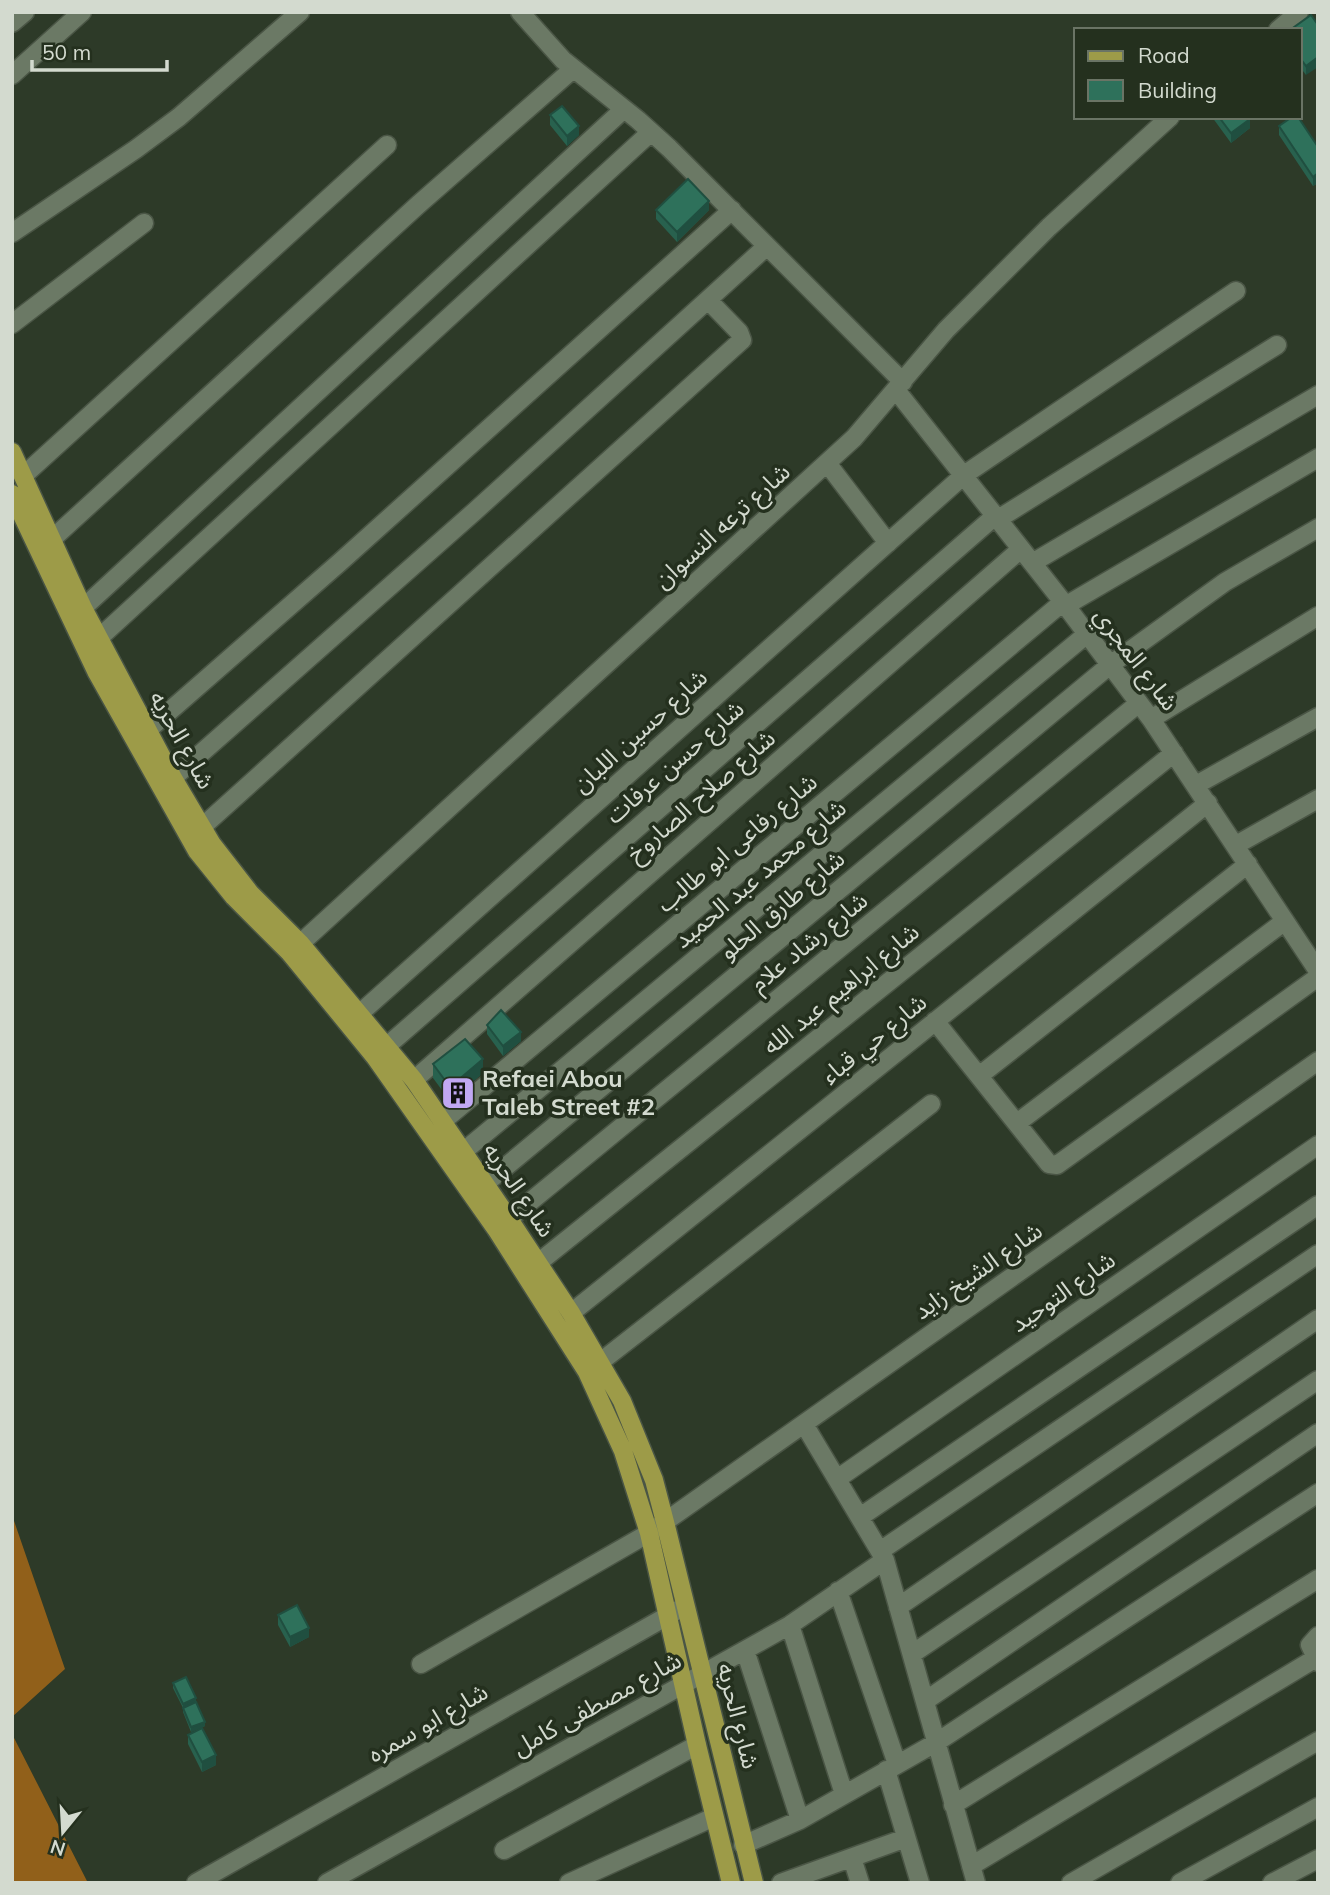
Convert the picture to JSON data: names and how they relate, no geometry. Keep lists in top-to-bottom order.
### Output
{
  "streets": {
    "main road": ["شارع الحريه"],
    "street": [
      "شارع ترعه النسوان",
      "شارع المجري",
      "شارع حسين اللبان",
      "شارع حسن عرفات",
      "شارع صلاح الصاروخ",
      "شارع رفاعى ابو طالب",
      "شارع محمد عبد الحميد",
      "شارع طارق الحلو",
      "شارع رشاد علام",
      "شارع ابراهيم عبد الله",
      "شارع حي قباء",
      "شارع الشيخ زايد",
      "شارع التوحيد",
      "شارع مصطفى كامل",
      "شارع ابو سمره"
    ]
  },
  "crossings": [
    ["شارع ترعه النسوان", "شارع المجري"],
    ["شارع ترعه النسوان", "شارع الحريه"],
    ["شارع المجري", "شارع حسين اللبان"],
    ["شارع المجري", "شارع حسن عرفات"],
    ["شارع المجري", "شارع صلاح الصاروخ"],
    ["شارع المجري", "شارع رفاعى ابو طالب"],
    ["شارع المجري", "شارع محمد عبد الحميد"],
    ["شارع المجري", "شارع طارق الحلو"],
    ["شارع المجري", "شارع رشاد علام"],
    ["شارع المجري", "شارع ابراهيم عبد الله"],
    ["شارع المجري", "شارع حي قباء"],
    ["شارع حسين اللبان", "شارع الحريه"],
    ["شارع الحريه", "شارع حسن عرفات"],
    ["شارع الحريه", "شارع صلاح الصاروخ"],
    ["شارع الحريه", "شارع رفاعى ابو طالب"],
    ["شارع الحريه", "شارع محمد عبد الحميد"],
    ["شارع الحريه", "شارع طارق الحلو"],
    ["شارع الحريه", "شارع رشاد علام"],
    ["شارع الحريه", "شارع ابراهيم عبد الله"],
    ["شارع الحريه", "شارع حي قباء"],
    ["شارع الحريه", "شارع الشيخ زايد"],
    ["شارع الحريه", "شارع مصطفى كامل"],
    ["شارع الحريه", "شارع ابو سمره"]
  ],
  "places": {
    "building": ["Refaei Abou Taleb Street #2"]
  },
  "legend": ["Road", "Building"],
  "scale_bar": "50 m",
  "north": "bottom"
}
